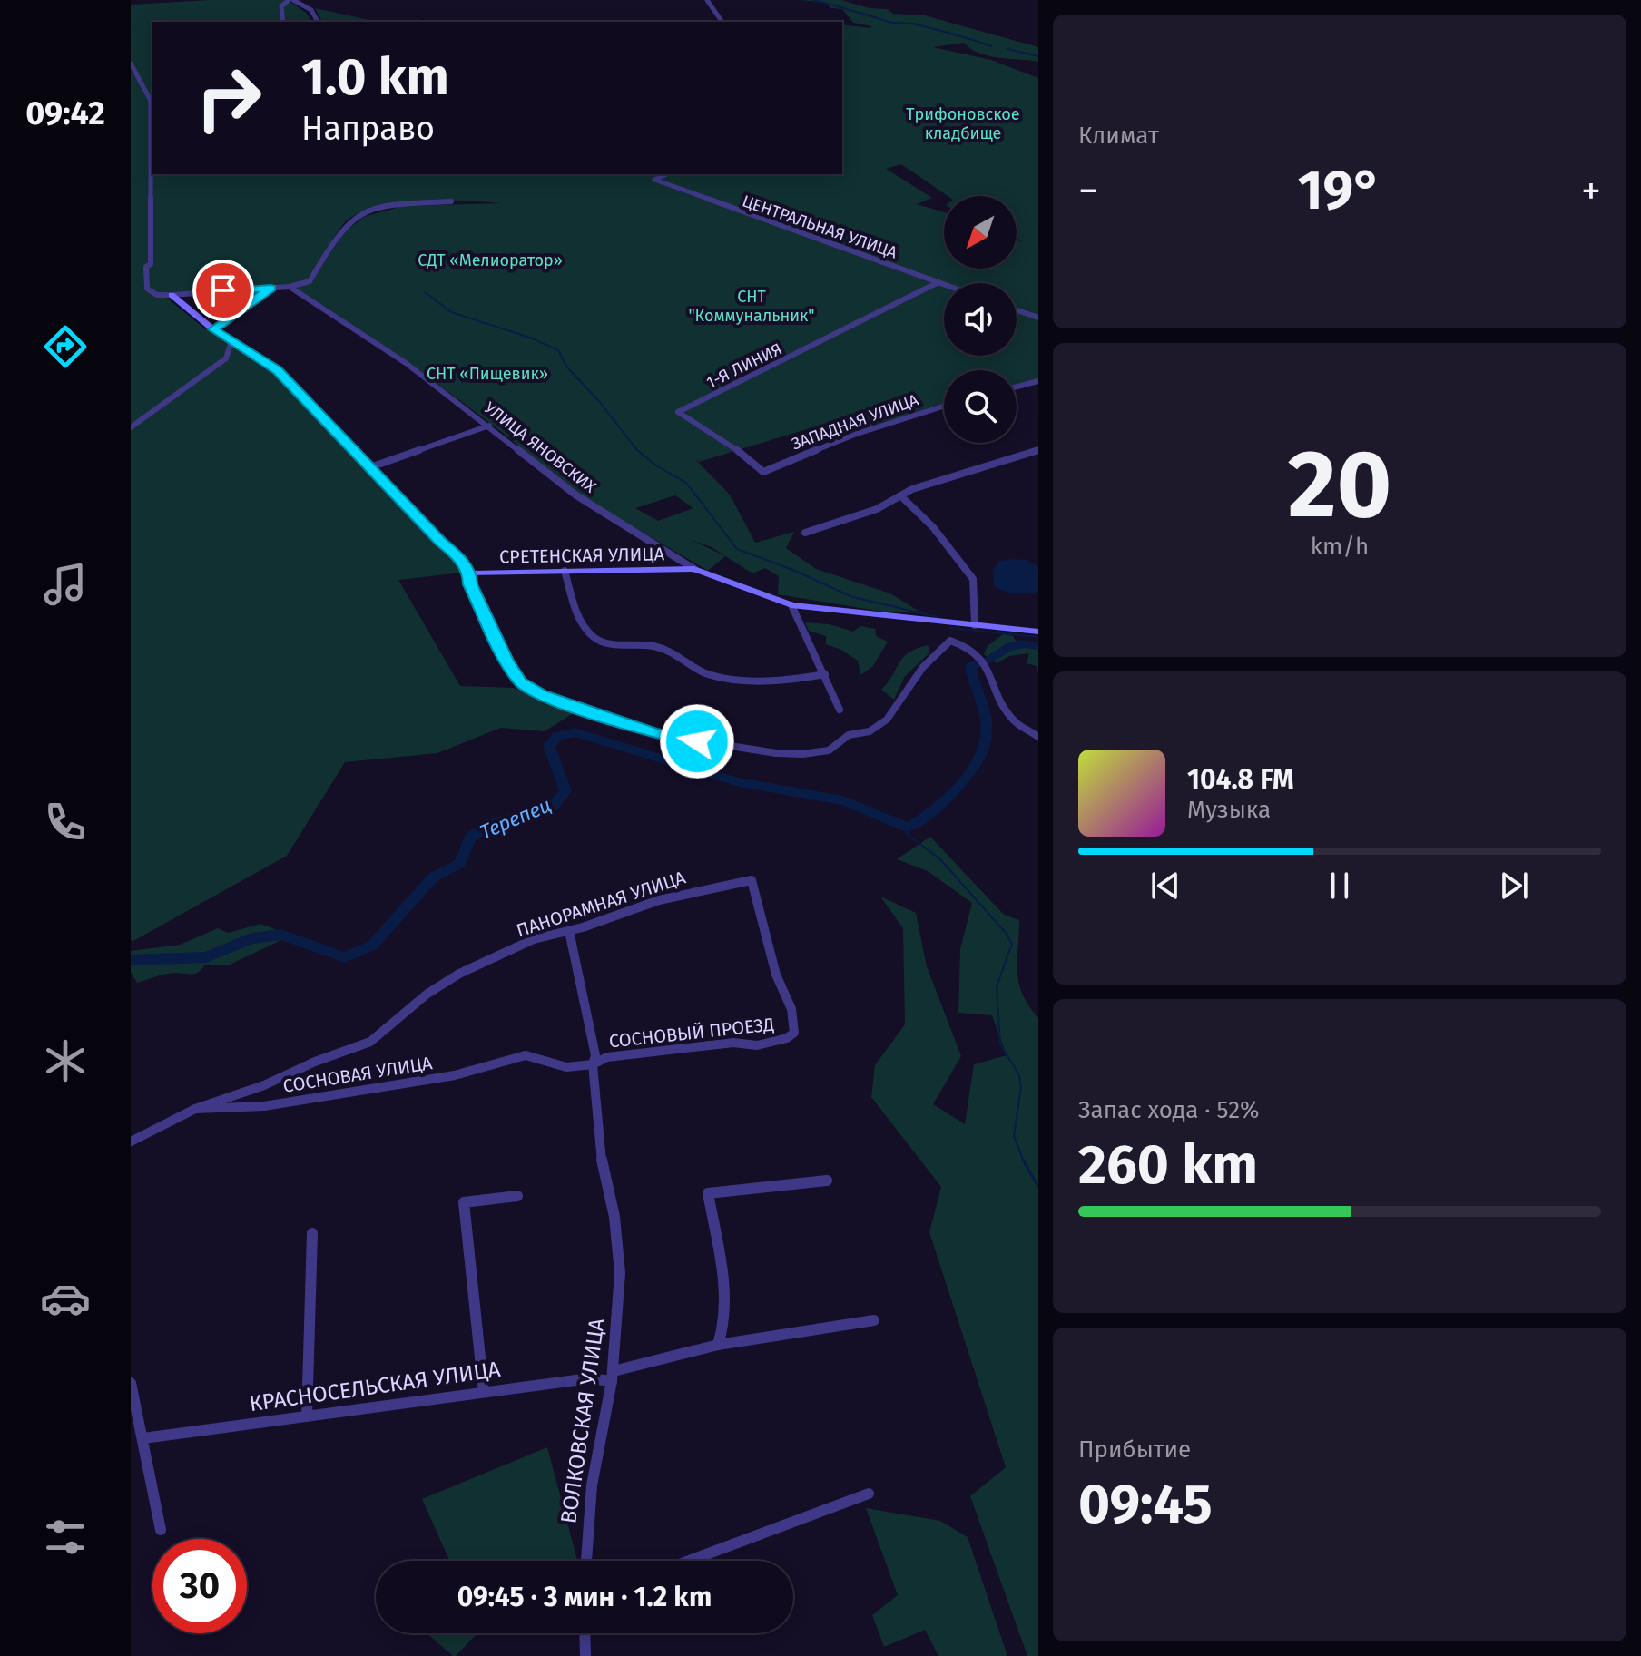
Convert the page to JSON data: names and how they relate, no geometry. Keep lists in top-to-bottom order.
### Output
{
  "streets": {
    "street": [
      "ЦЕНТРАЛЬНАЯ УЛИЦА",
      "1-Я ЛИНИЯ",
      "ЗАПАДНАЯ УЛИЦА",
      "УЛИЦА ЯНОВСКИХ",
      "СРЕТЕНСКАЯ УЛИЦА",
      "ПАНОРАМНАЯ УЛИЦА",
      "СОСНОВЫЙ ПРОЕЗД",
      "СОСНОВАЯ УЛИЦА",
      "КРАСНОСЕЛЬСКАЯ УЛИЦА",
      "ВОЛКОВСКАЯ УЛИЦА"
    ]
  },
  "crossings": [
    ["ЦЕНТРАЛЬНАЯ УЛИЦА", "1-Я ЛИНИЯ"],
    ["1-Я ЛИНИЯ", "ЗАПАДНАЯ УЛИЦА"],
    ["УЛИЦА ЯНОВСКИХ", "СРЕТЕНСКАЯ УЛИЦА"],
    ["ПАНОРАМНАЯ УЛИЦА", "СОСНОВЫЙ ПРОЕЗД"],
    ["ПАНОРАМНАЯ УЛИЦА", "СОСНОВАЯ УЛИЦА"],
    ["ПАНОРАМНАЯ УЛИЦА", "ВОЛКОВСКАЯ УЛИЦА"],
    ["СОСНОВЫЙ ПРОЕЗД", "СОСНОВАЯ УЛИЦА"],
    ["СОСНОВЫЙ ПРОЕЗД", "ВОЛКОВСКАЯ УЛИЦА"],
    ["СОСНОВАЯ УЛИЦА", "ВОЛКОВСКАЯ УЛИЦА"],
    ["КРАСНОСЕЛЬСКАЯ УЛИЦА", "ВОЛКОВСКАЯ УЛИЦА"]
  ],
  "water": ["Терепец"],
  "parks": [
    "Трифоновское кладбище",
    "СДТ «Мелиоратор»",
    "СНТ \"Коммунальник\"",
    "СНТ «Пищевик»"
  ],
  "north": "bottom left",
  "page": {
    "tabs": "09:42",
    "tile": [
      "Климат",
      ["20", "km/h"],
      ["Запас хода · 52%", "260 km"],
      ["Прибытие", "09:45"]
    ],
    "turn": ["1.0 km", "Направо"],
    "heat": ["−", "19°", "+"],
    "song": ["104.8 FM", "Музыка"],
    "limit": "30",
    "trip": "09:45 · 3 мин · 1.2 km"
  }
}
